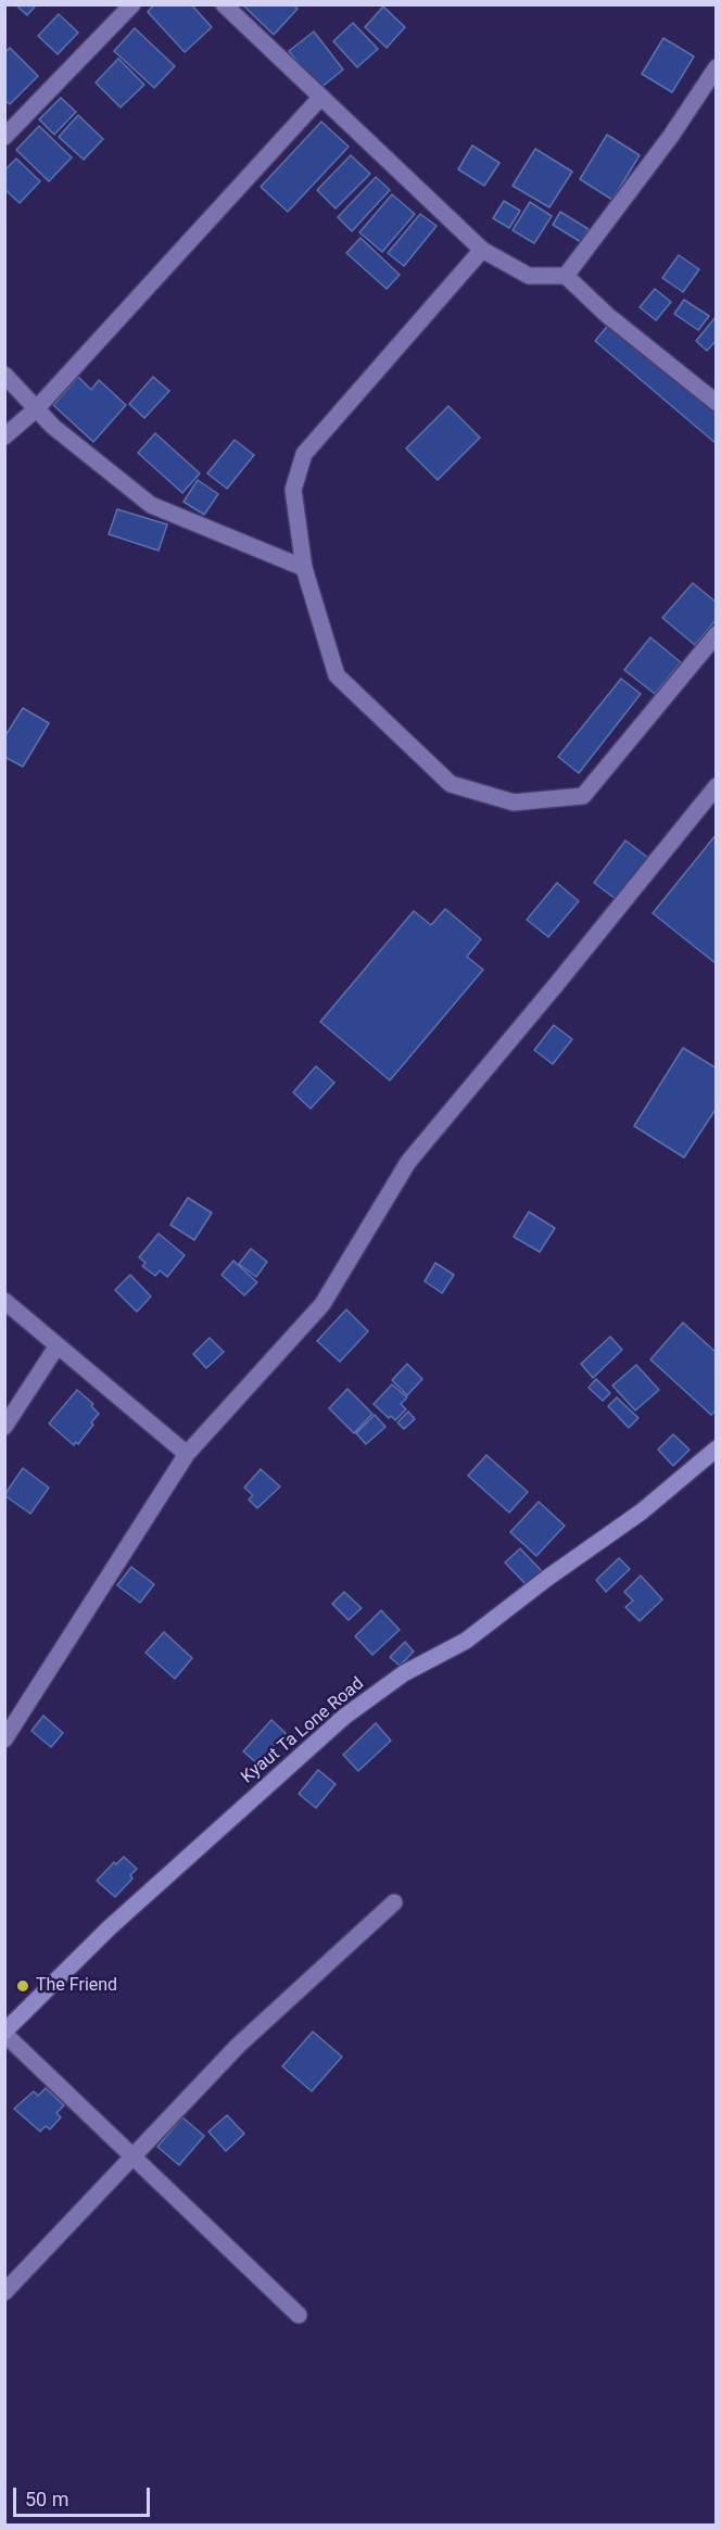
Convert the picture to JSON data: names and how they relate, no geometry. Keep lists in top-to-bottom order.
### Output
{
  "streets": {
    "main road": ["Kyaut Ta Lone Road"]
  },
  "places": ["The Friend"],
  "scale_bar": "50 m"
}
